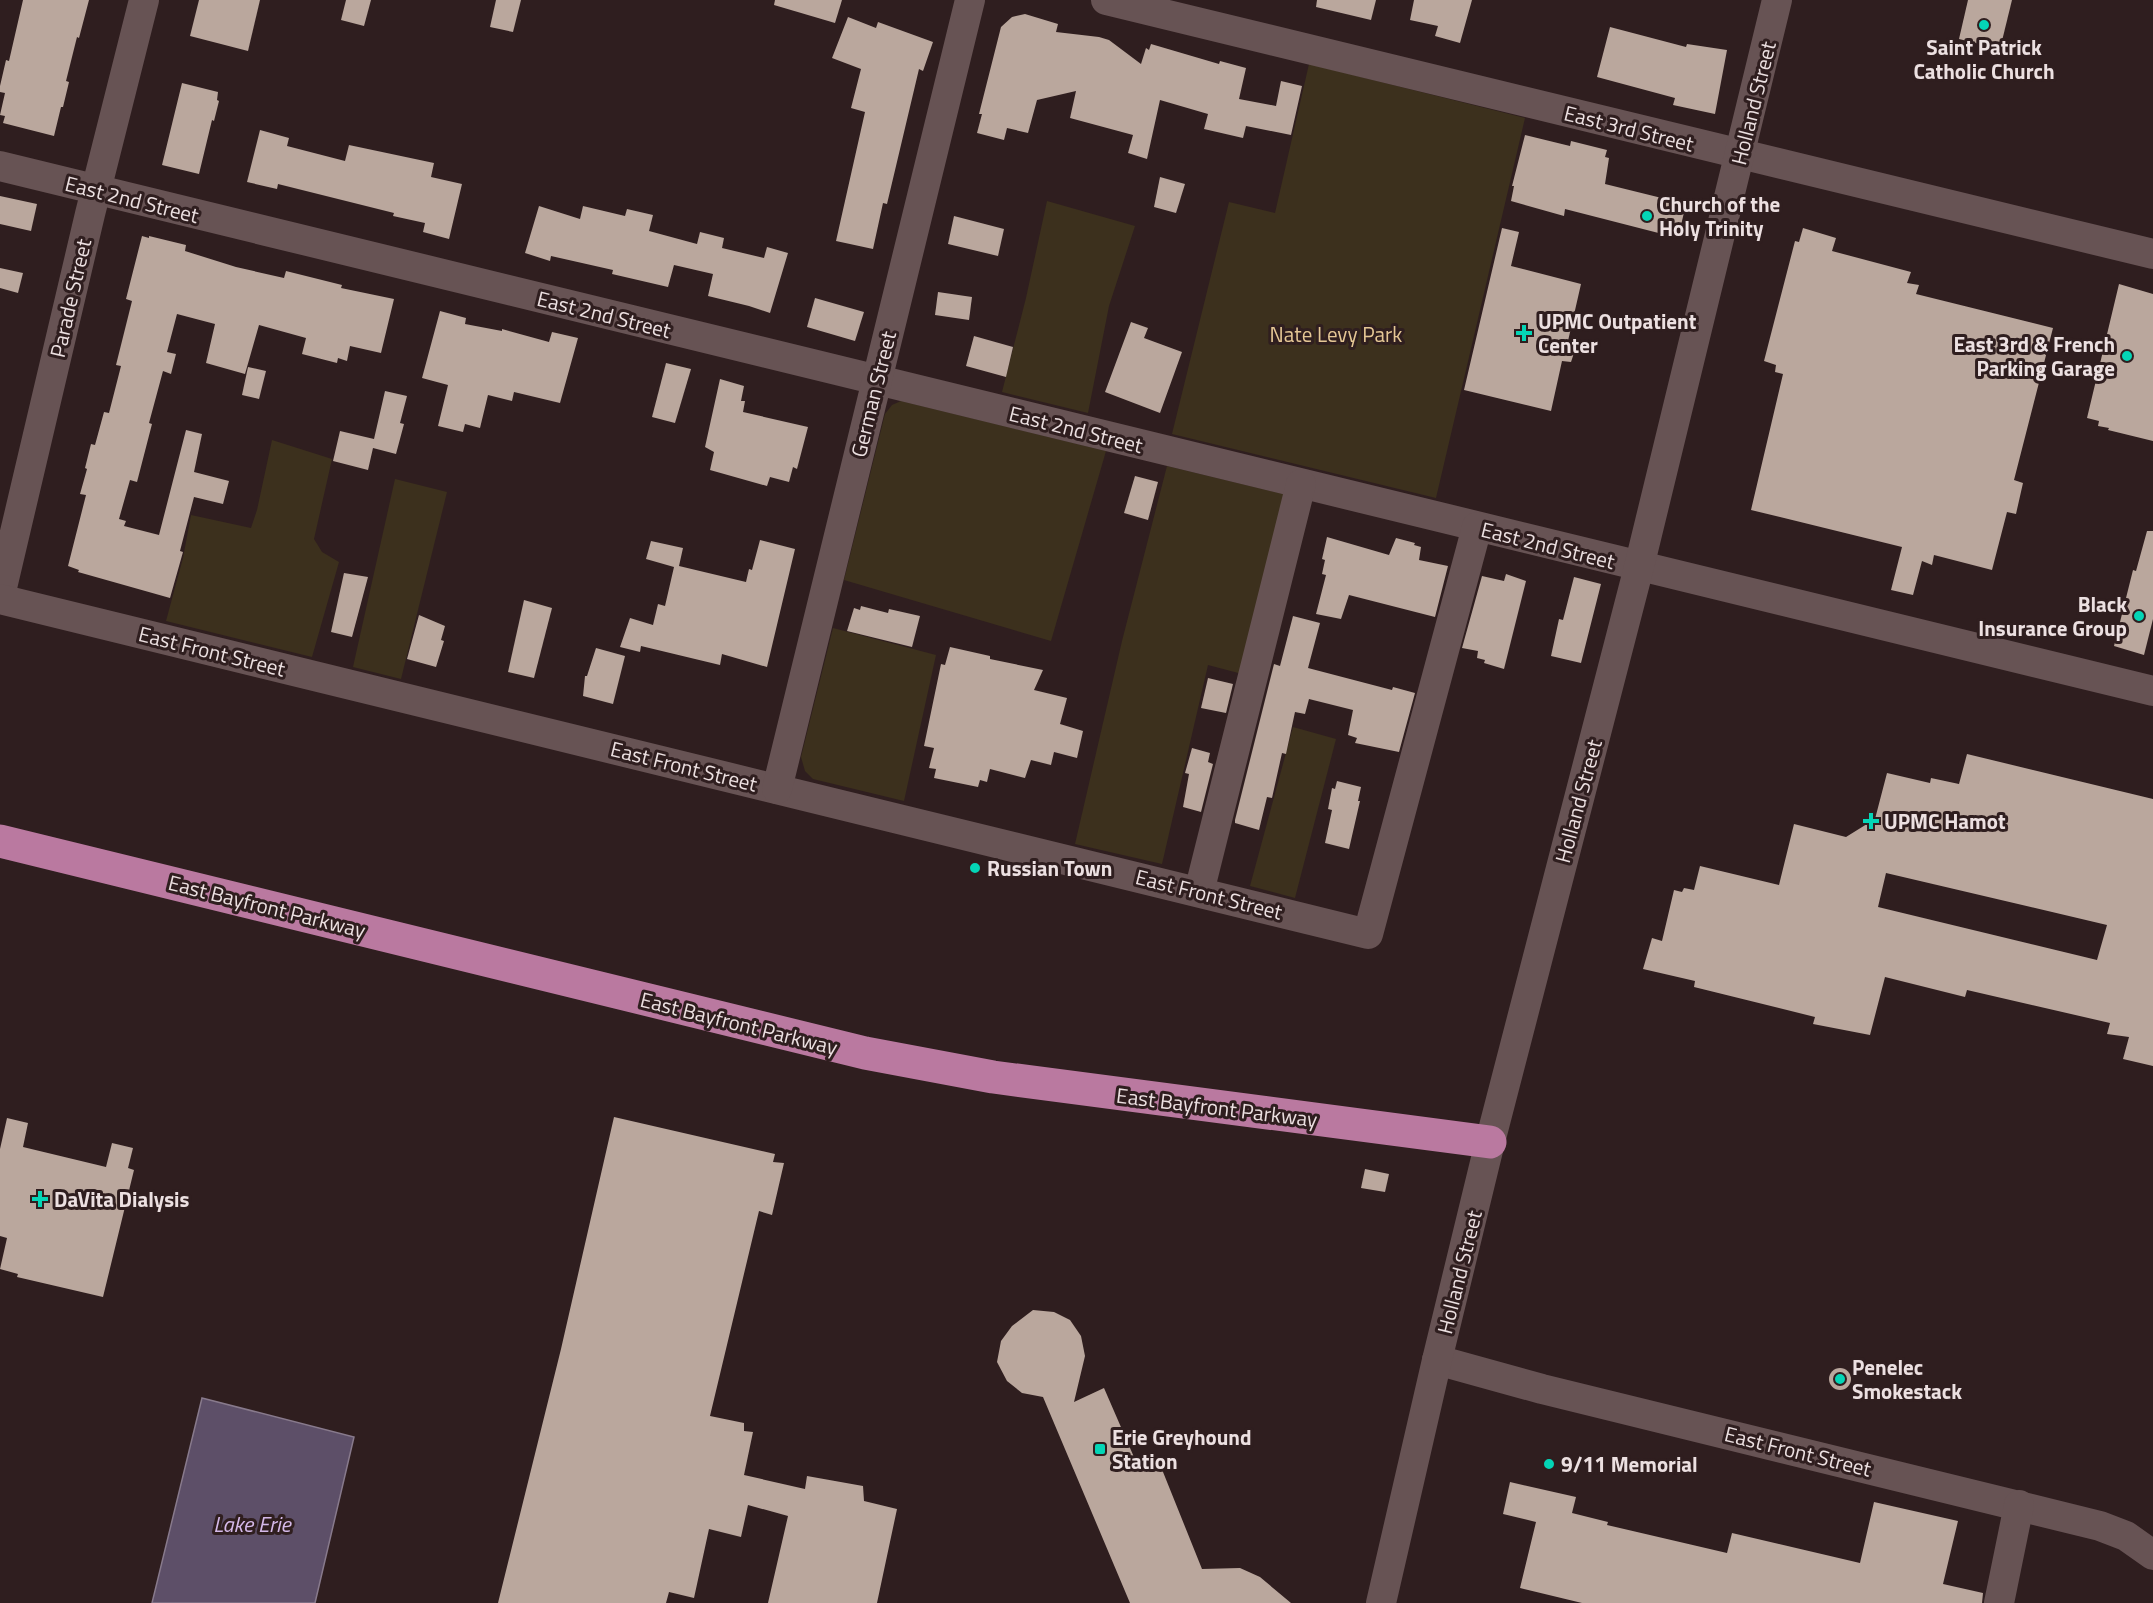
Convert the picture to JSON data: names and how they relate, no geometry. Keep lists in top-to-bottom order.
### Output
{
  "streets": {
    "highway": ["East Bayfront Parkway"],
    "street": [
      "Holland Street",
      "East 3rd Street",
      "East 2nd Street",
      "Parade Street",
      "German Street",
      "East Front Street"
    ]
  },
  "crossings": [
    ["Holland Street", "East 3rd Street"],
    ["Holland Street", "East 2nd Street"],
    ["Holland Street", "East Front Street"],
    ["Holland Street", "East Bayfront Parkway"],
    ["East 2nd Street", "Parade Street"],
    ["East 2nd Street", "German Street"],
    ["East 2nd Street", "East Front Street"],
    ["Parade Street", "East Front Street"],
    ["German Street", "East Front Street"]
  ],
  "water": ["Lake Erie"],
  "parks": ["Nate Levy Park"],
  "places": {
    "other": [
      "Saint Patrick Catholic Church",
      "Church of the Holy Trinity",
      "East 3rd & French Parking Garage",
      "Black Insurance Group",
      "Russian Town",
      "Penelec Smokestack",
      "9/11 Memorial"
    ],
    "health": ["UPMC Outpatient Center", "UPMC Hamot", "DaVita Dialysis"],
    "transit": ["Erie Greyhound Station"]
  }
}
